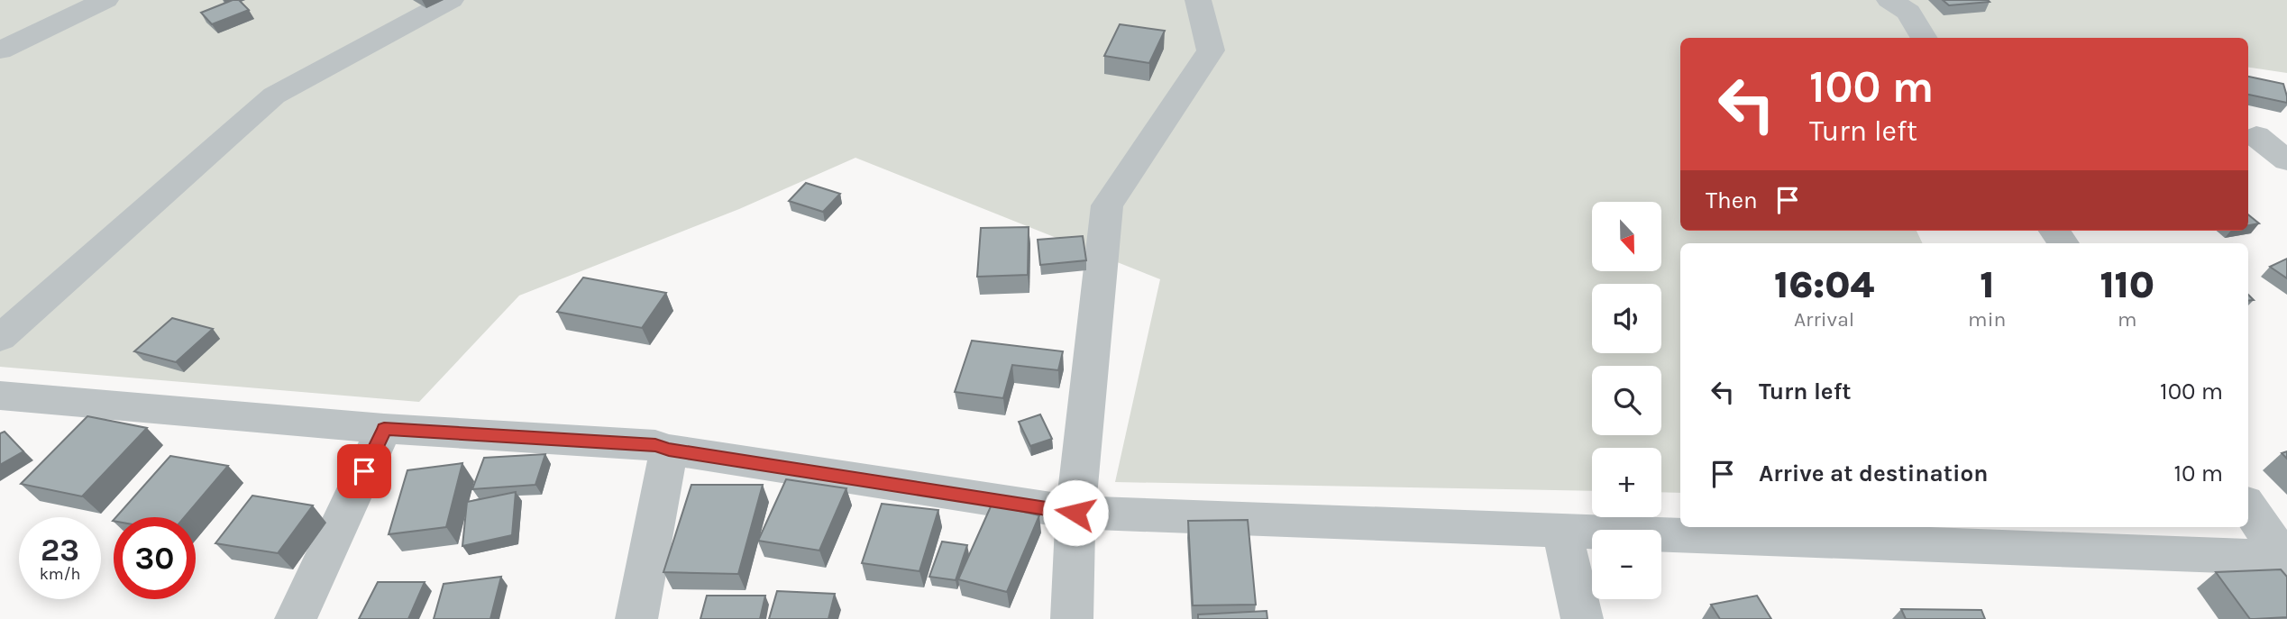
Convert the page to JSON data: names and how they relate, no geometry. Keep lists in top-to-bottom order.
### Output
{
  "north": "bottom",
  "page": {
    "turn": ["100 m", "Turn left"],
    "then": "Then",
    "map_buttons": ["+", "−"],
    "eta": [
      "16:04",
      "Arrival",
      "1",
      "min",
      "110",
      "m"
    ],
    "list": [
      {
        "name": "Turn left",
        "value": "100 m"
      },
      {
        "name": "Arrive at destination",
        "value": "10 m"
      }
    ],
    "speed": "23 km/h",
    "limit": "30"
  }
}
